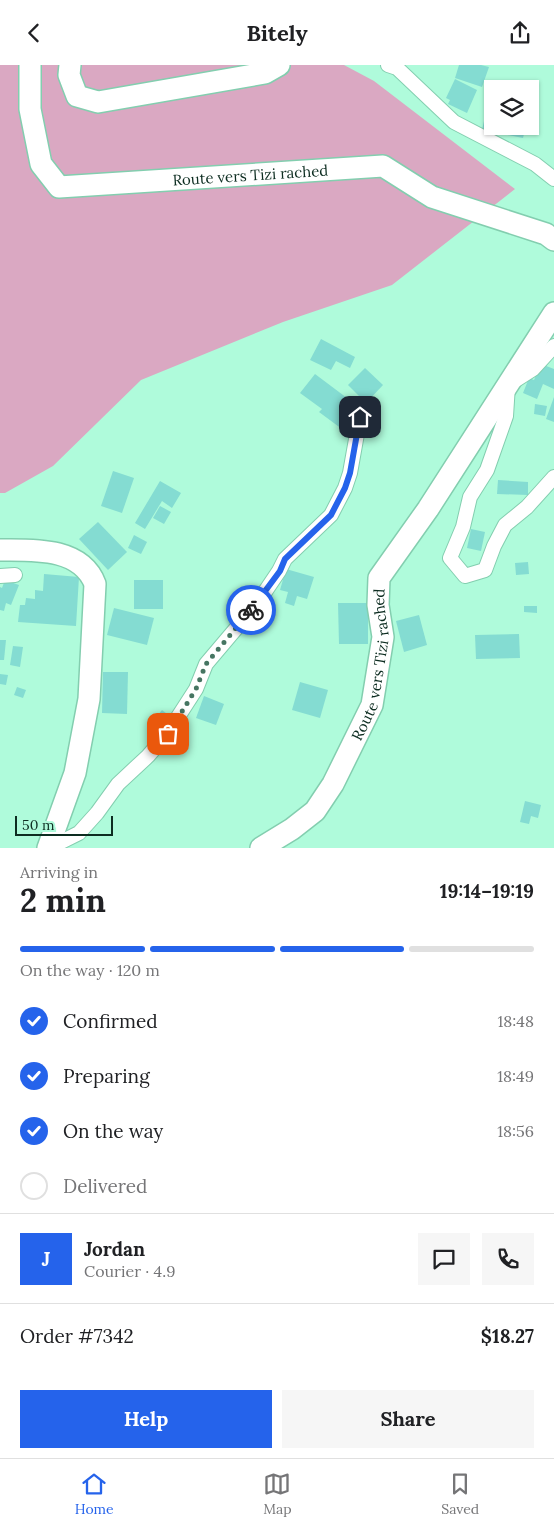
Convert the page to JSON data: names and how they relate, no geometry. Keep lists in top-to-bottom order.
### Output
{
  "streets": {
    "main road": ["Route vers Tizi rached"]
  },
  "scale_bar": "50 m",
  "page": {
    "header": "Bitely",
    "scale": "50 m",
    "heading": ["2 min", "Arriving in", "19:14–19:19"],
    "panel": [
      "Jordan",
      "Courier · 4.9",
      "Order #7342",
      "$18.27"
    ],
    "bar": "On the way · 120 m",
    "list": [
      ["Confirmed", "18:48"],
      ["Preparing", "18:49"],
      ["On the way", "18:56"],
      "Delivered"
    ],
    "round": "J",
    "buttons": ["Help", "Share"],
    "tabs": ["Home", "Map", "Saved"]
  }
}
